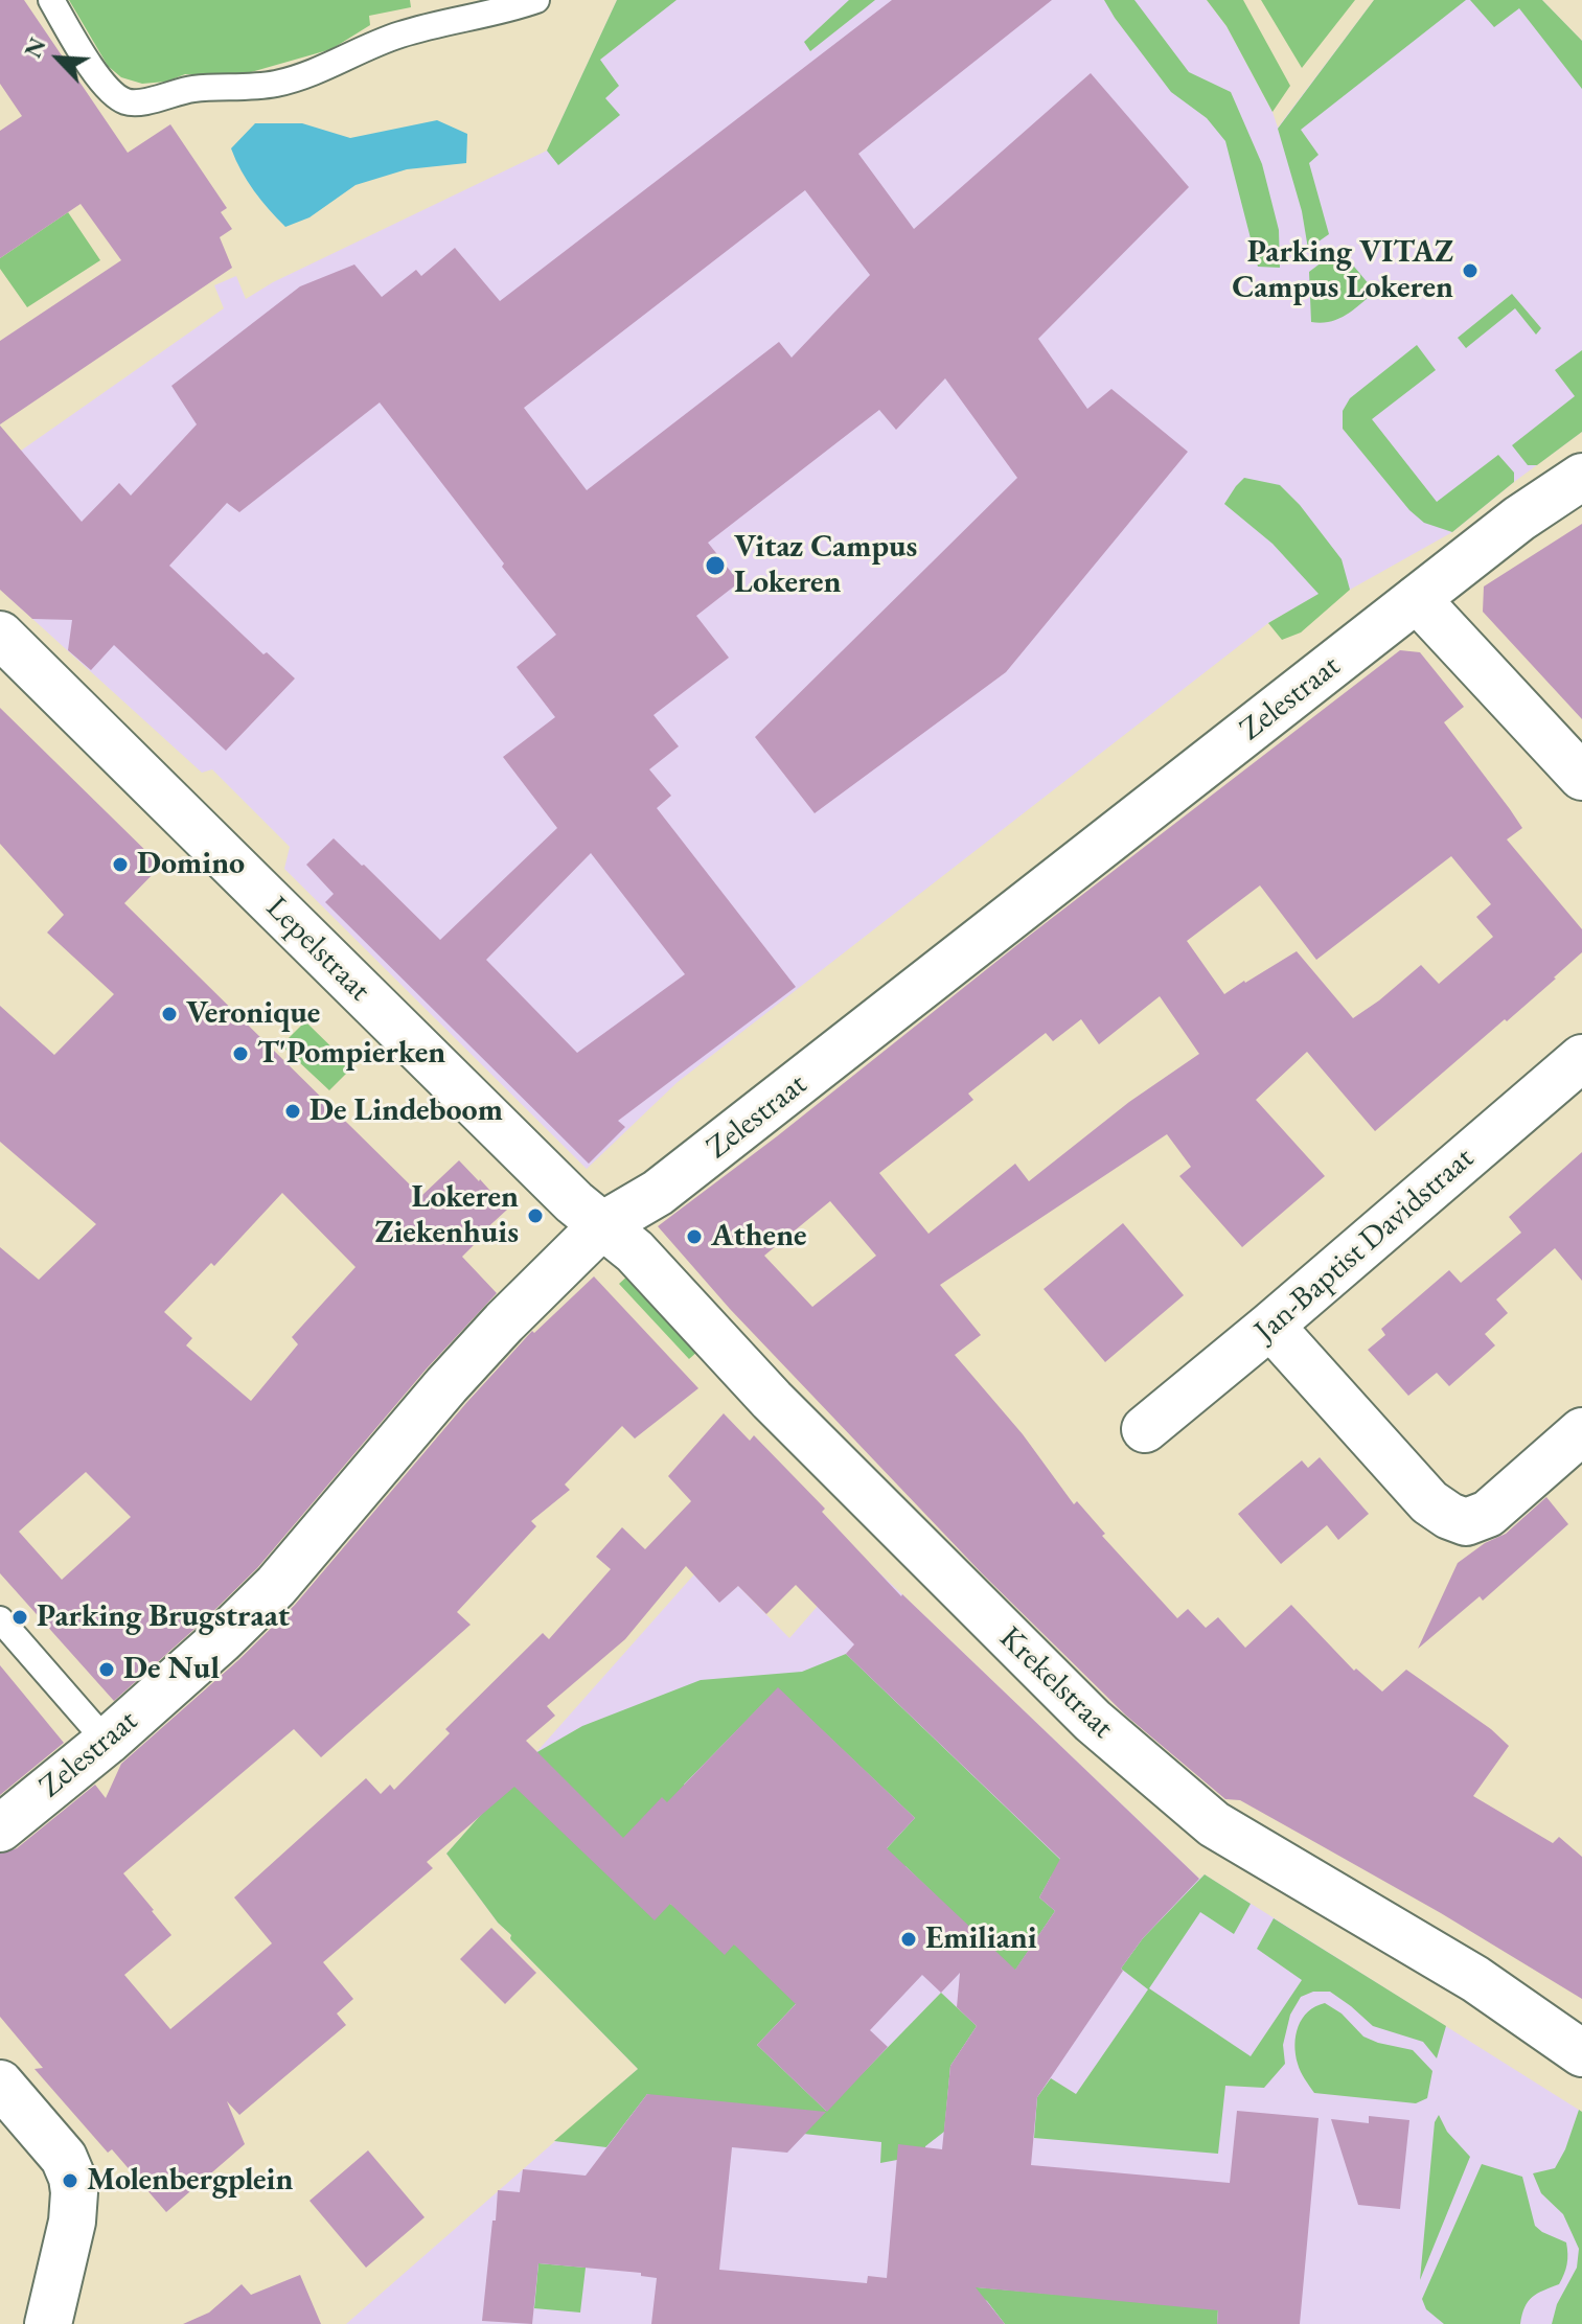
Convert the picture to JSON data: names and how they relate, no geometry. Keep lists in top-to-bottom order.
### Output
{
  "streets": {
    "street": [
      "Zelestraat",
      "Lepelstraat",
      "Jan-Baptist Davidstraat",
      "Krekelstraat"
    ]
  },
  "crossings": [
    ["Zelestraat", "Lepelstraat"],
    ["Zelestraat", "Krekelstraat"],
    ["Lepelstraat", "Krekelstraat"]
  ],
  "places": [
    "Parking VITAZ Campus Lokeren",
    "Vitaz Campus Lokeren",
    "Domino",
    "Veronique",
    "T'Pompierken",
    "De Lindeboom",
    "Lokeren Ziekenhuis",
    "Athene",
    "Parking Brugstraat",
    "De Nul",
    "Emiliani",
    "Molenbergplein"
  ],
  "north": "top left"
}
